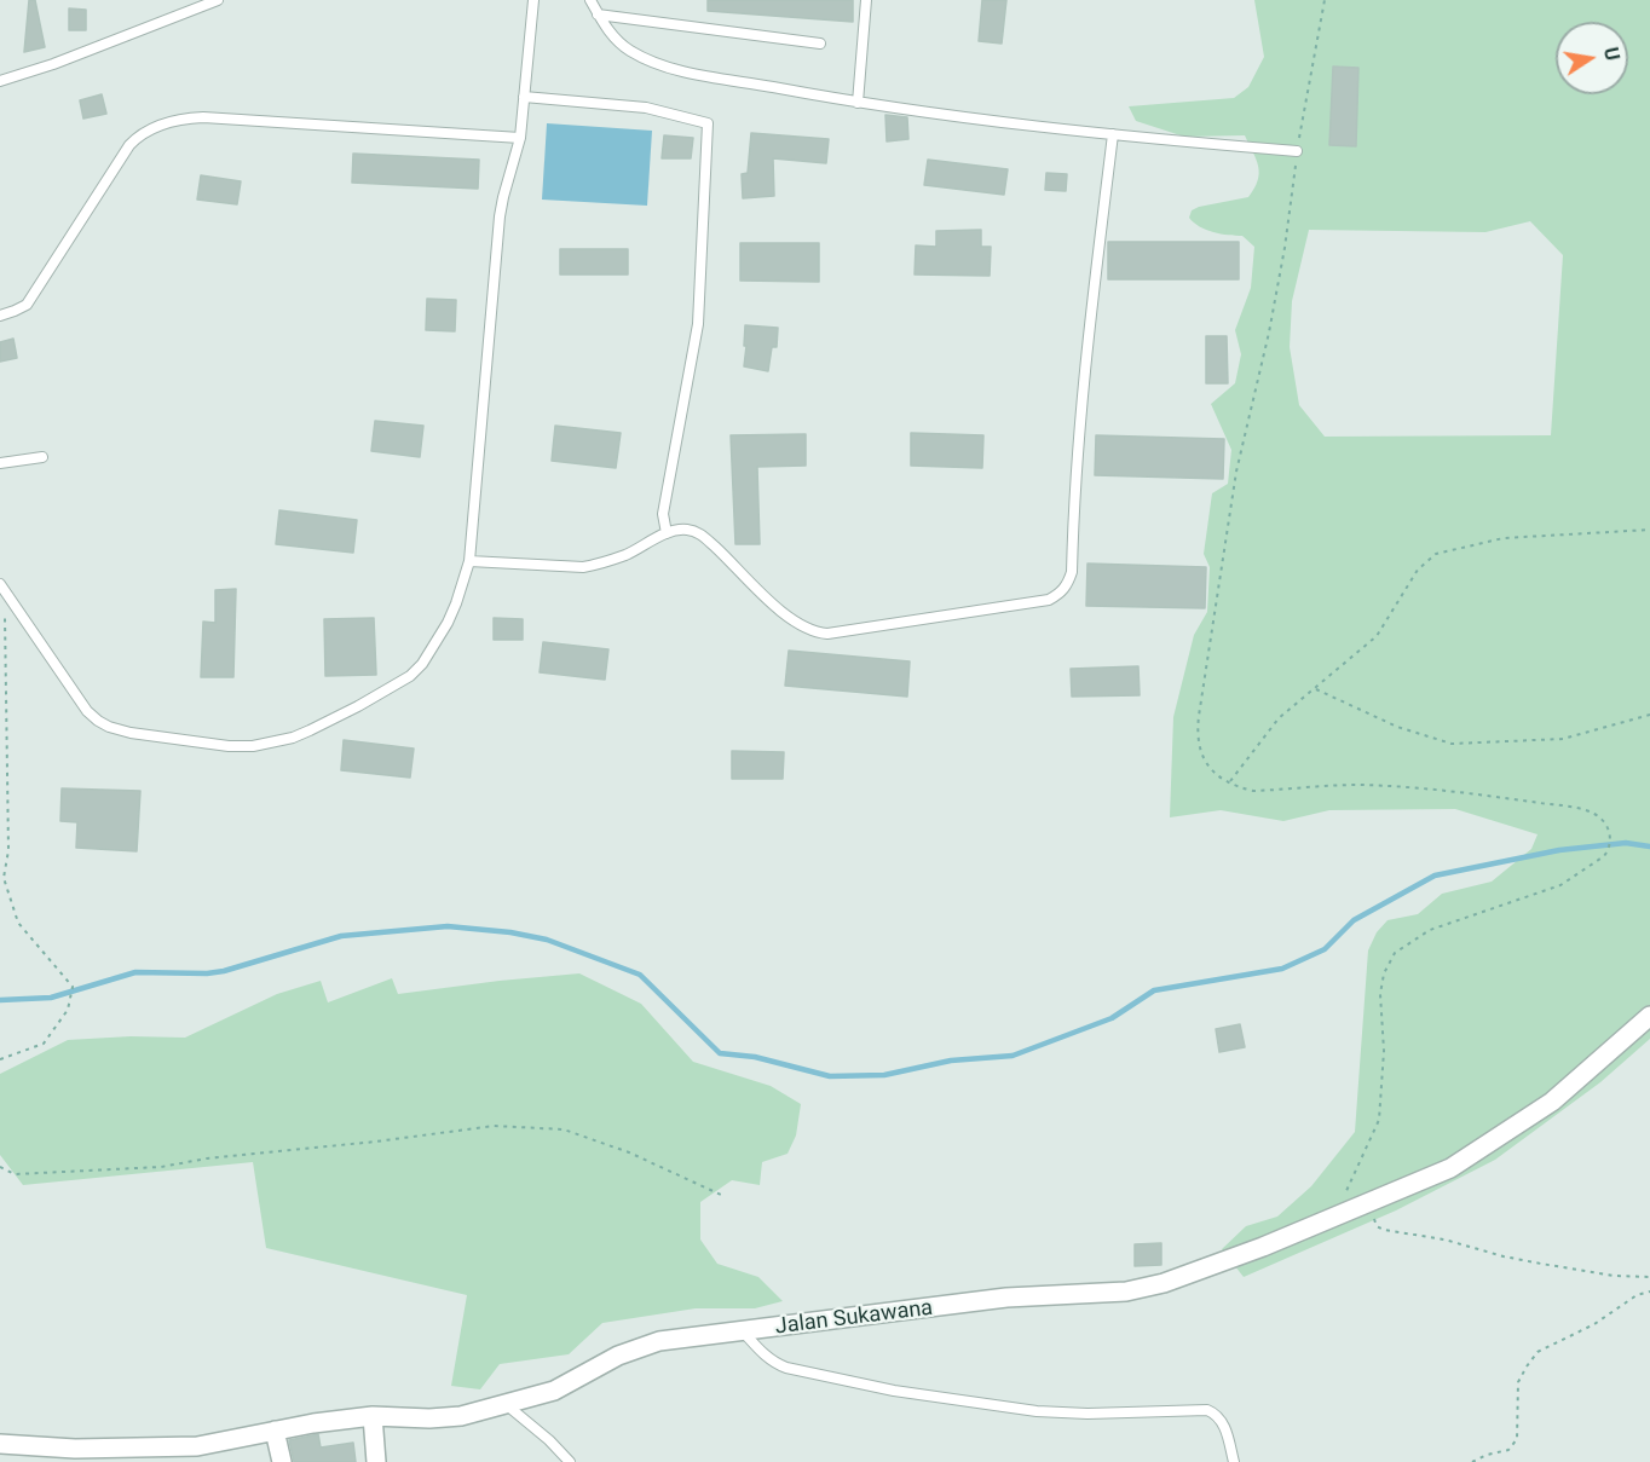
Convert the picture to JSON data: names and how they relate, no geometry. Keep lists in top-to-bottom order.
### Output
{
  "streets": {
    "street": ["Jalan Sukawana"]
  },
  "north": "right"
}
